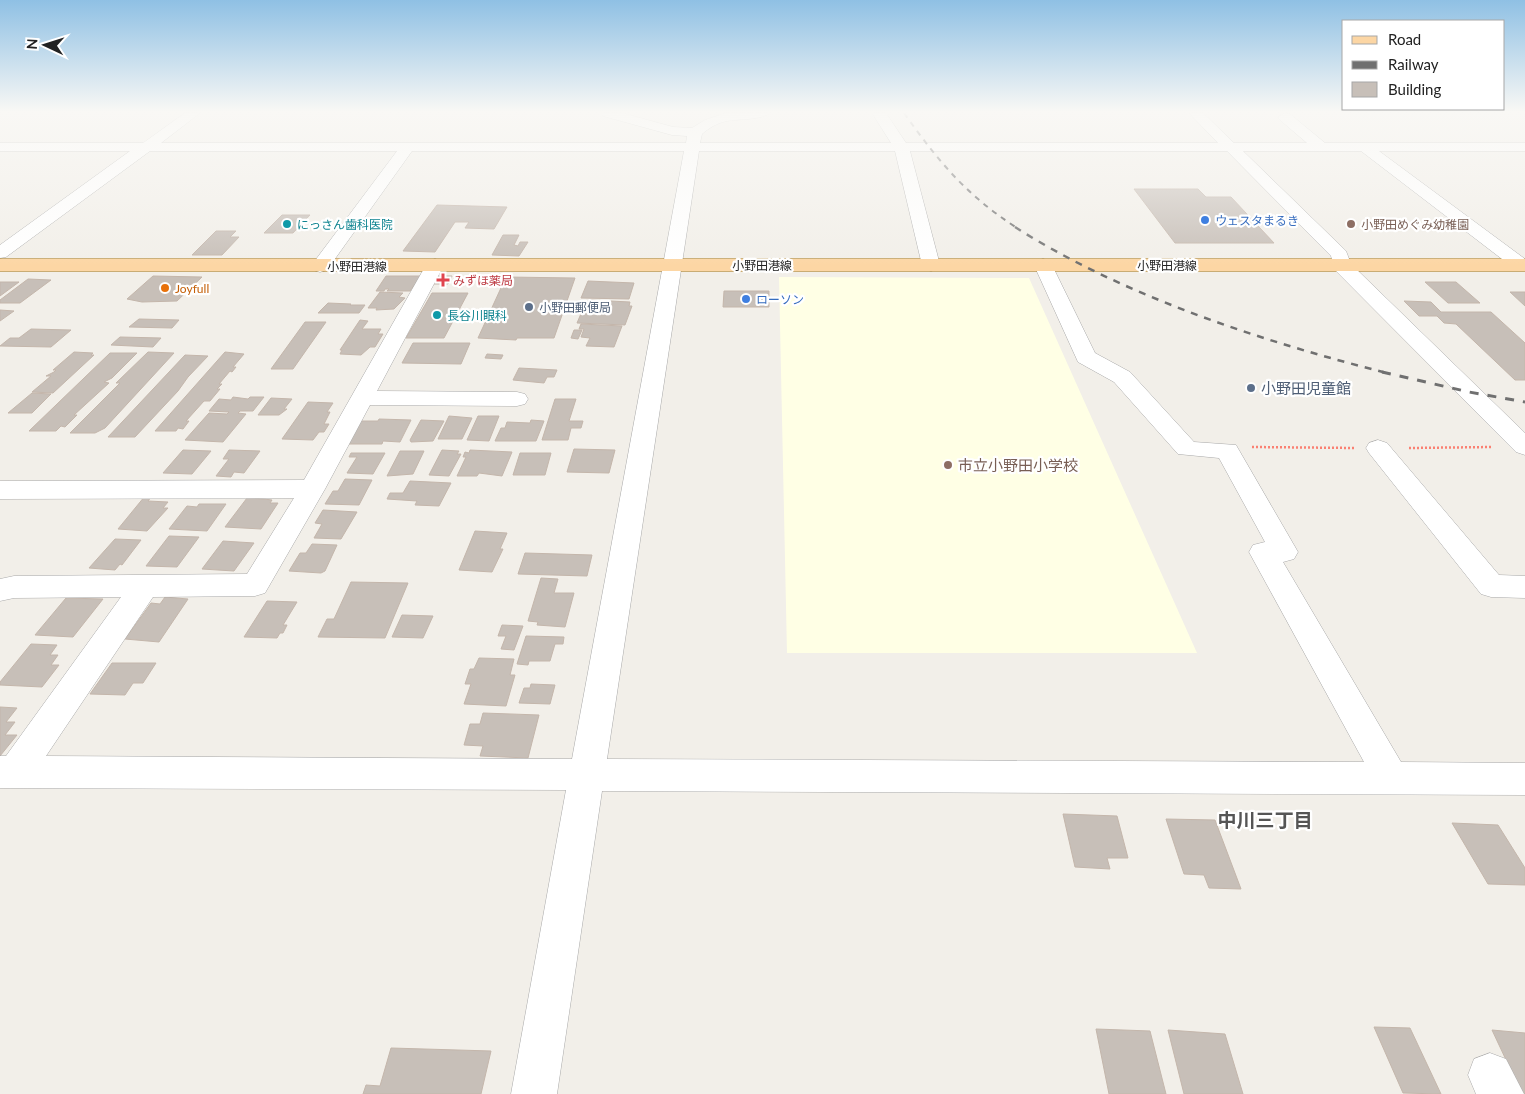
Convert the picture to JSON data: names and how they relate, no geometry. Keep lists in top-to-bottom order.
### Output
{
  "streets": {
    "main road": ["小野田港線"]
  },
  "districts": ["中川三丁目"],
  "places": {
    "other": [
      "ウェスタまるき",
      "にっさん歯科医院",
      "小野田めぐみ幼稚園",
      "Joyfull",
      "ローソン",
      "小野田郵便局",
      "長谷川眼科",
      "小野田児童館",
      "市立小野田小学校"
    ],
    "health": ["みずほ薬局"]
  },
  "legend": ["Road", "Railway", "Building"],
  "north": "left"
}
